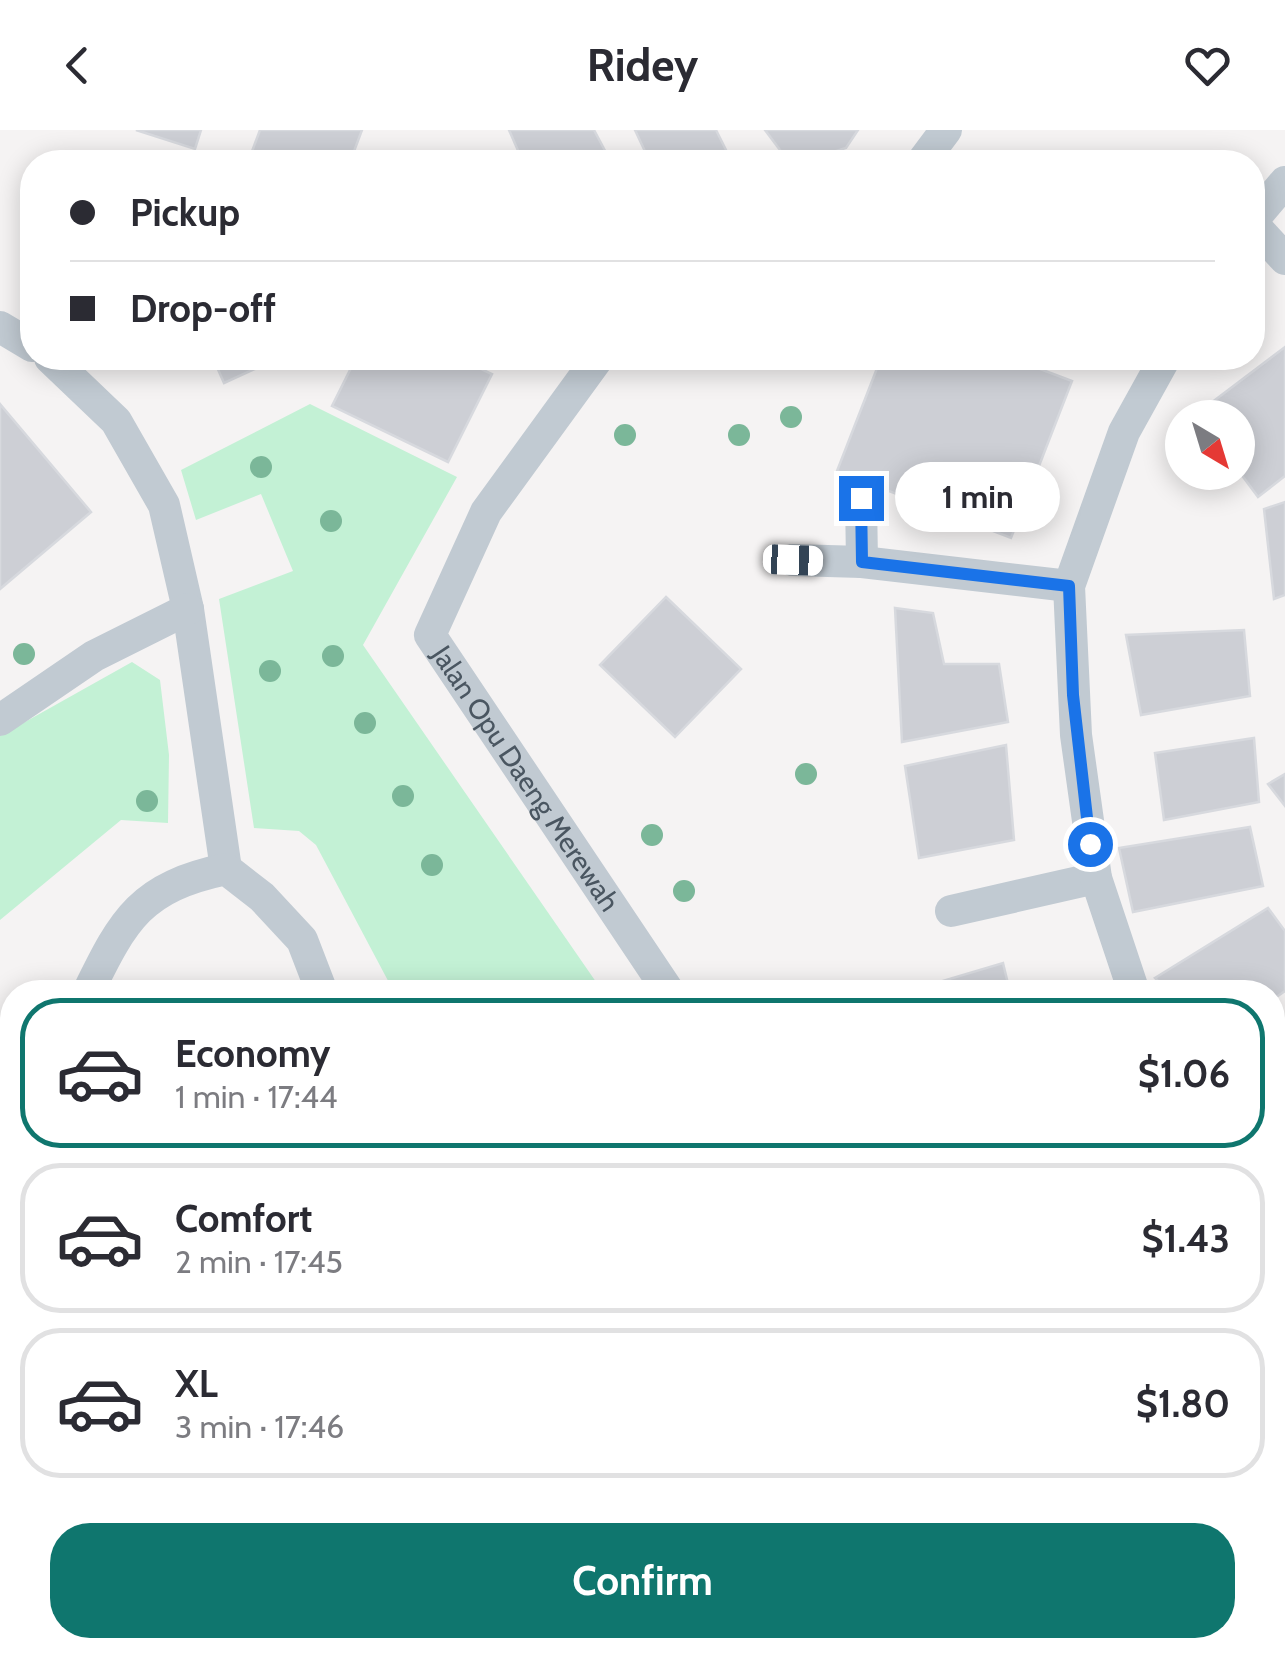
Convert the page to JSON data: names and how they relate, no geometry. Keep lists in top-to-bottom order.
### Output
{
  "streets": {
    "street": ["Jalan Opu Daeng Merewah"]
  },
  "north": "bottom right",
  "page": {
    "header": "Ridey",
    "banner": ["Pickup", "Drop-off"],
    "bubble": "1 min",
    "list": [
      {
        "name": "Economy",
        "note": "1 min · 17:44",
        "value": "$1.06"
      },
      {
        "name": "Comfort",
        "note": "2 min · 17:45",
        "value": "$1.43"
      },
      {
        "name": "XL",
        "note": "3 min · 17:46",
        "value": "$1.80"
      }
    ],
    "buttons": "Confirm"
  }
}
